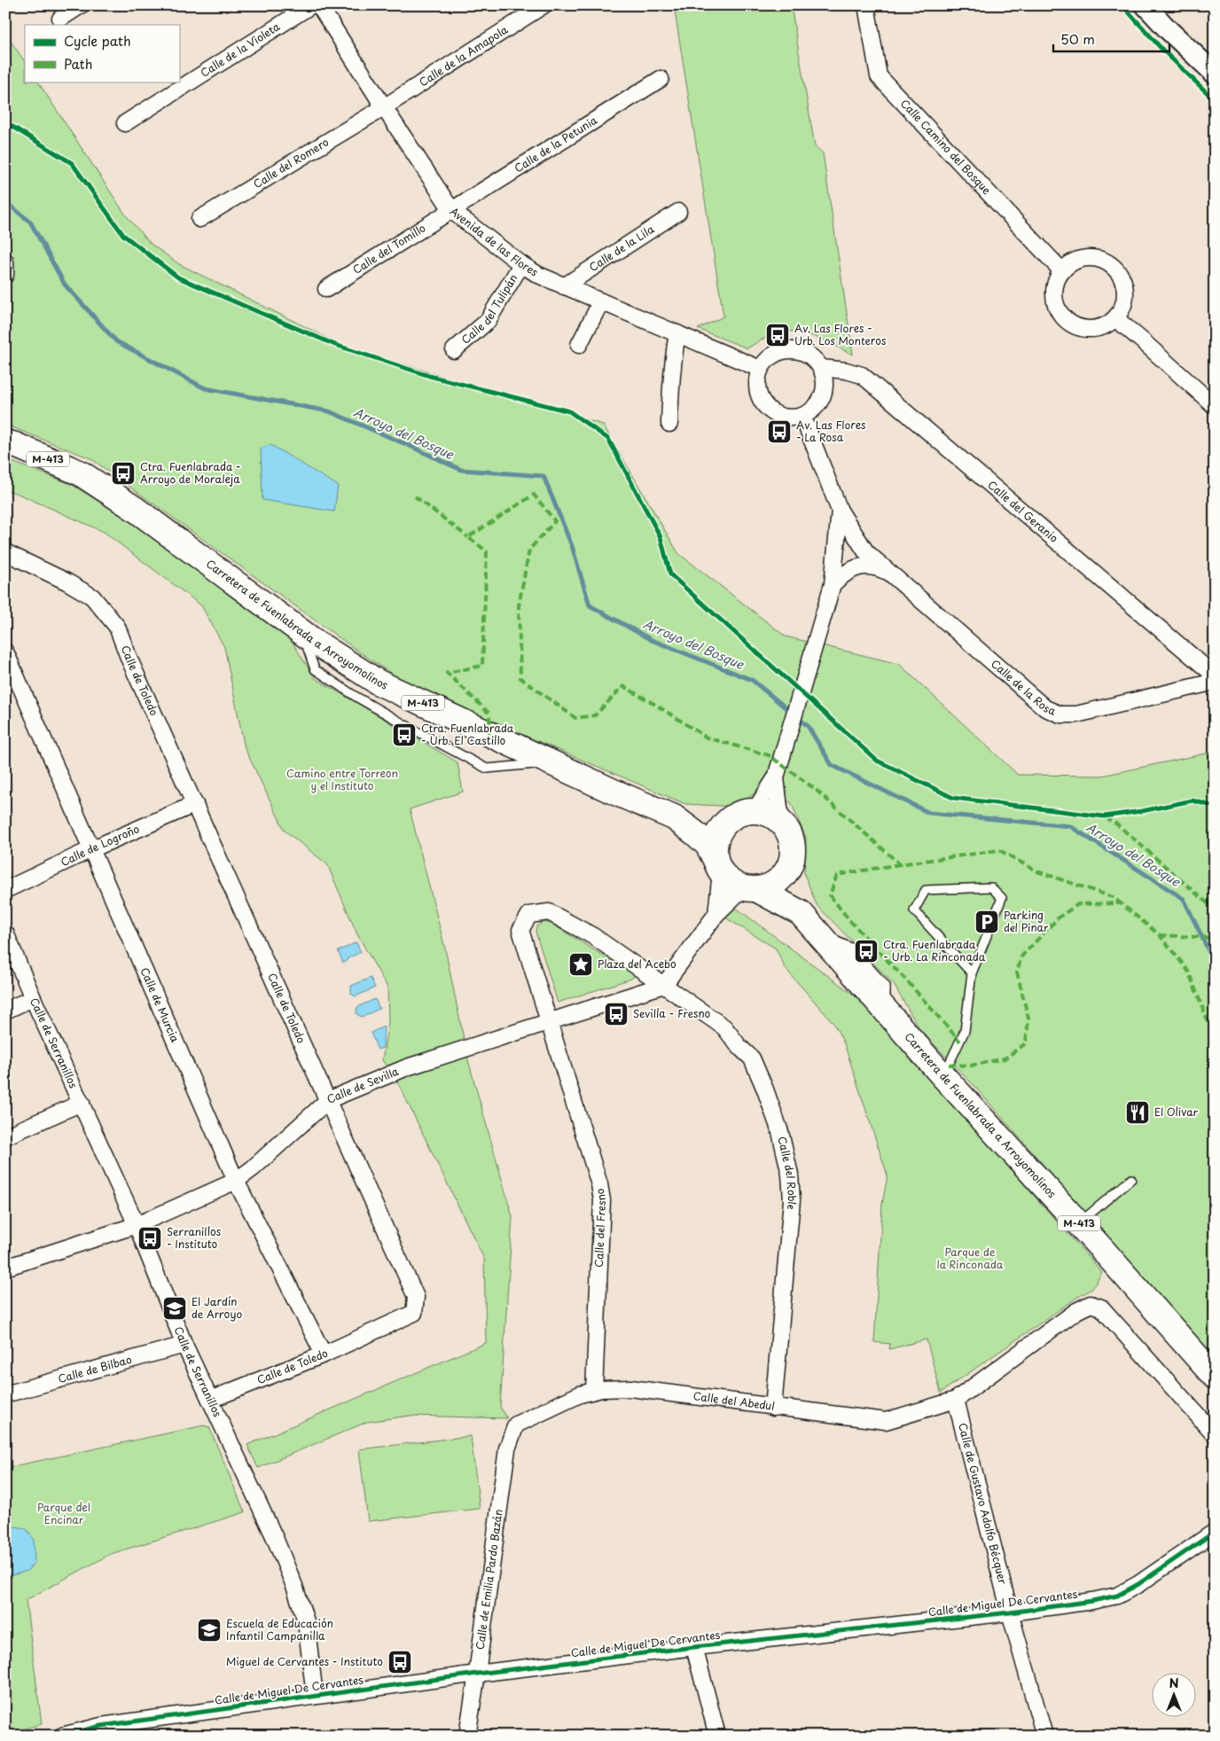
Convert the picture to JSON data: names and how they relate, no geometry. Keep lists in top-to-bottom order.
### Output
{
  "streets": {
    "main road": ["M-413", "Carretera de Fuenlabrada a Arroyomolinos"],
    "street": [
      "Calle de la Violeta",
      "Calle de la Amapola",
      "Calle de la Petunia",
      "Calle Camino del Bosque",
      "Calle del Romero",
      "Avenida de las Flores",
      "Calle de la Lila",
      "Calle del Tomillo",
      "Calle del Tulipán",
      "Calle del Geranio",
      "Calle de Toledo",
      "Calle de la Rosa",
      "Calle de Logroño",
      "Calle de Murcia",
      "Calle de Serranillos",
      "Calle de Sevilla",
      "Calle del Roble",
      "Calle del Fresno",
      "Calle de Bilbao",
      "Calle del Abedul",
      "Calle de Gustavo Adolfo Bécquer",
      "Calle de Emilia Pardo Bazán",
      "Calle de Miguel De Cervantes"
    ]
  },
  "crossings": [
    ["Calle de la Amapola", "Calle del Romero"],
    ["Calle de la Amapola", "Avenida de las Flores"],
    ["Calle de la Petunia", "Avenida de las Flores"],
    ["Calle de la Petunia", "Calle del Tomillo"],
    ["Calle del Romero", "Avenida de las Flores"],
    ["Avenida de las Flores", "Calle de la Lila"],
    ["Avenida de las Flores", "Calle del Tomillo"],
    ["Avenida de las Flores", "Calle del Tulipán"],
    ["Avenida de las Flores", "Calle del Geranio"],
    ["Avenida de las Flores", "Calle de la Rosa"],
    ["M-413", "Carretera de Fuenlabrada a Arroyomolinos"],
    ["Calle del Geranio", "Calle de la Rosa"],
    ["Calle de Toledo", "Calle de Logroño"],
    ["Calle de Toledo", "Calle de Murcia"],
    ["Calle de Toledo", "Calle de Serranillos"],
    ["Calle de Toledo", "Calle de Sevilla"],
    ["Calle de Logroño", "Calle de Murcia"],
    ["Calle de Murcia", "Calle de Sevilla"],
    ["Calle de Serranillos", "Calle de Sevilla"],
    ["Calle de Serranillos", "Calle de Bilbao"],
    ["Calle de Serranillos", "Calle de Miguel De Cervantes"],
    ["Calle de Sevilla", "Calle del Roble"],
    ["Calle de Sevilla", "Calle del Fresno"],
    ["Calle del Roble", "Calle del Abedul"],
    ["Calle del Fresno", "Calle del Abedul"],
    ["Calle del Abedul", "Calle de Gustavo Adolfo Bécquer"],
    ["Calle del Abedul", "Calle de Emilia Pardo Bazán"],
    ["Calle de Gustavo Adolfo Bécquer", "Calle de Miguel De Cervantes"],
    ["Calle de Emilia Pardo Bazán", "Calle de Miguel De Cervantes"]
  ],
  "water": ["Arroyo del Bosque"],
  "parks": ["Camino entre Torreon y el Instituto", "Parque de la Rinconada", "Parque del Encinar"],
  "places": {
    "bus stop": [
      "Av. Las Flores - Urb. Los Monteros",
      "Av. Las Flores - La Rosa",
      "Ctra. Fuenlabrada - Arroyo de Moraleja",
      "Ctra. Fuenlabrada - Urb. El Castillo",
      "Ctra. Fuenlabrada - Urb. La Rinconada",
      "Sevilla - Fresno",
      "Serranillos - Instituto",
      "Miguel de Cervantes - Instituto"
    ],
    "parking": ["Parking del Pinar"],
    "place": ["Plaza del Acebo"],
    "restaurant": ["El Olivar"],
    "school or university": ["El Jardín de Arroyo", "Escuela de Educación Infantil Campanilla"]
  },
  "legend": ["Cycle path", "Path"],
  "scale_bar": "50 m",
  "north": "top"
}
